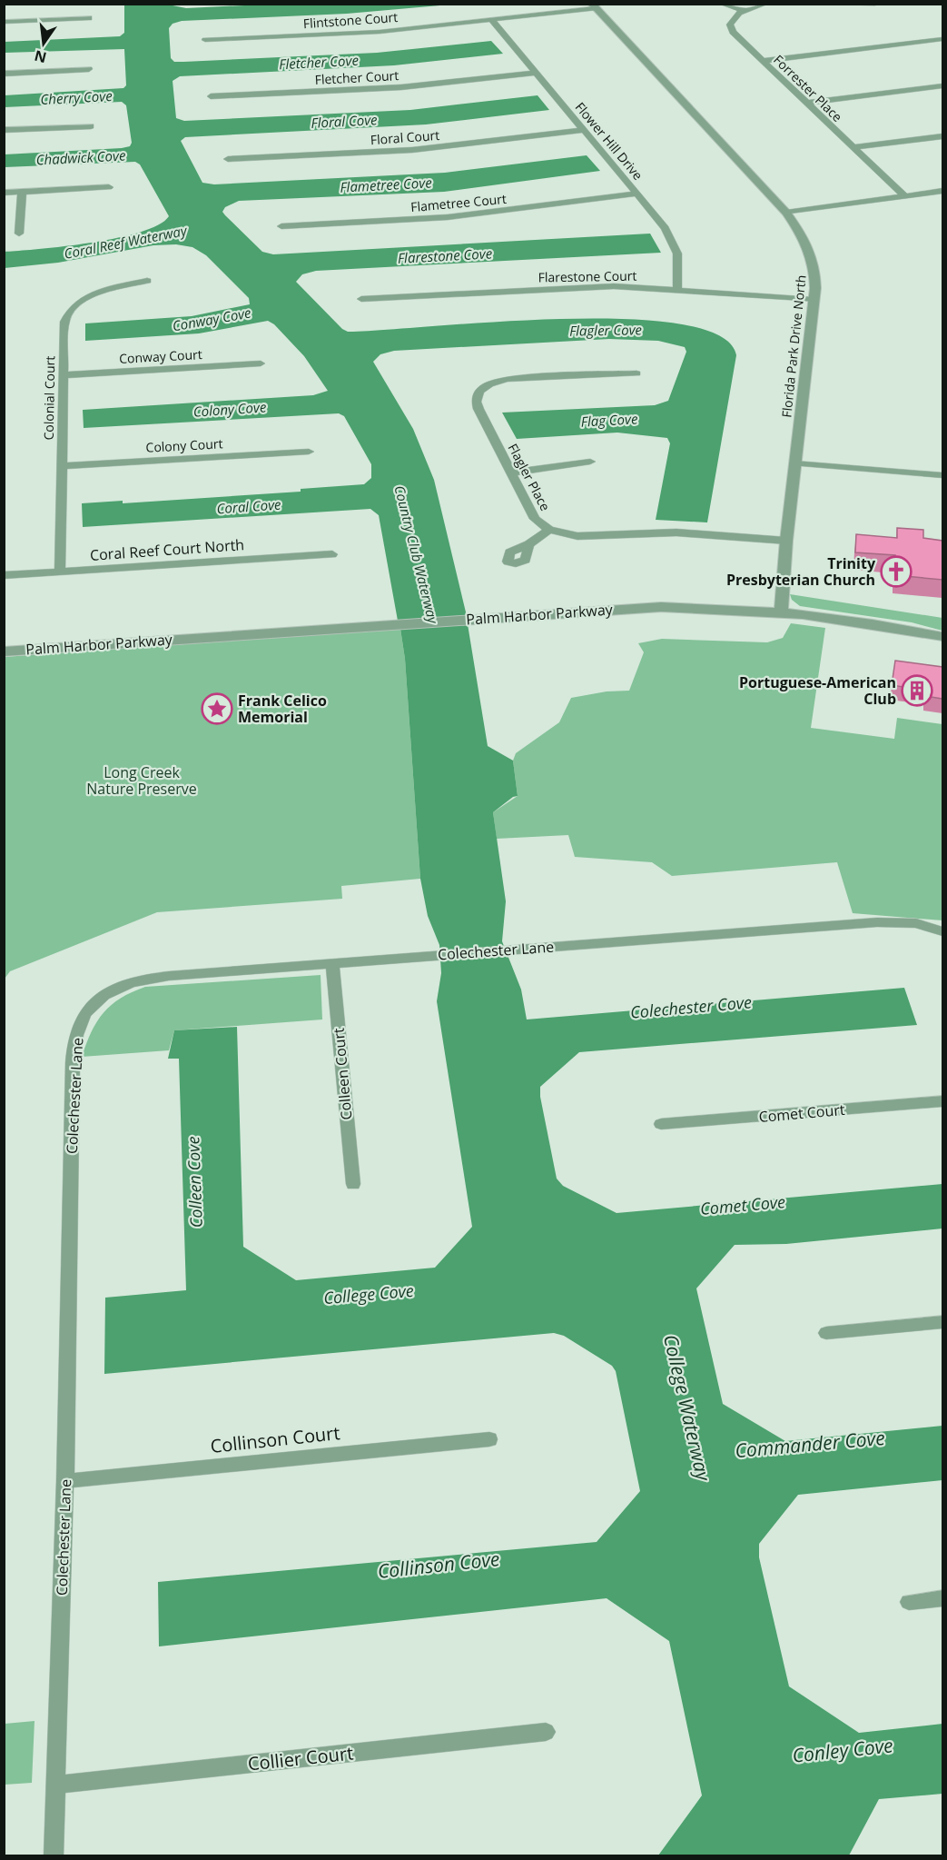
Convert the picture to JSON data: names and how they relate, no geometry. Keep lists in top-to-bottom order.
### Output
{
  "streets": {
    "street": [
      "Flintstone Court",
      "Fletcher Court",
      "Forrester Place",
      "Floral Court",
      "Flower Hill Drive",
      "Flametree Court",
      "Flarestone Court",
      "Florida Park Drive North",
      "Conway Court",
      "Colonial Court",
      "Colony Court",
      "Flagler Place",
      "Coral Reef Court North",
      "Palm Harbor Parkway",
      "Colechester Lane",
      "Colleen Court",
      "Comet Court",
      "Collinson Court",
      "Collier Court"
    ]
  },
  "crossings": [
    ["Flintstone Court", "Flower Hill Drive"],
    ["Flintstone Court", "Florida Park Drive North"],
    ["Fletcher Court", "Flower Hill Drive"],
    ["Floral Court", "Flower Hill Drive"],
    ["Flower Hill Drive", "Flametree Court"],
    ["Flower Hill Drive", "Flarestone Court"],
    ["Flarestone Court", "Florida Park Drive North"],
    ["Florida Park Drive North", "Flagler Place"],
    ["Florida Park Drive North", "Palm Harbor Parkway"],
    ["Conway Court", "Colonial Court"],
    ["Colonial Court", "Colony Court"],
    ["Colonial Court", "Coral Reef Court North"],
    ["Colechester Lane", "Colleen Court"],
    ["Colechester Lane", "Collinson Court"],
    ["Colechester Lane", "Collier Court"]
  ],
  "water": [
    "Fletcher Cove",
    "Cherry Cove",
    "Floral Cove",
    "Chadwick Cove",
    "Flametree Cove",
    "Coral Reef Waterway",
    "Flarestone Cove",
    "Conway Cove",
    "Flagler Cove",
    "Colony Cove",
    "Flag Cove",
    "Coral Cove",
    "Country Club Waterway",
    "Colechester Cove",
    "Colleen Cove",
    "Comet Cove",
    "College Cove",
    "College Waterway",
    "Commander Cove",
    "Collinson Cove",
    "Conley Cove"
  ],
  "parks": ["Long Creek Nature Preserve"],
  "places": {
    "church": ["Trinity Presbyterian Church"],
    "building": ["Portuguese-American Club"],
    "place": ["Frank Celico Memorial"]
  },
  "north": "bottom"
}
